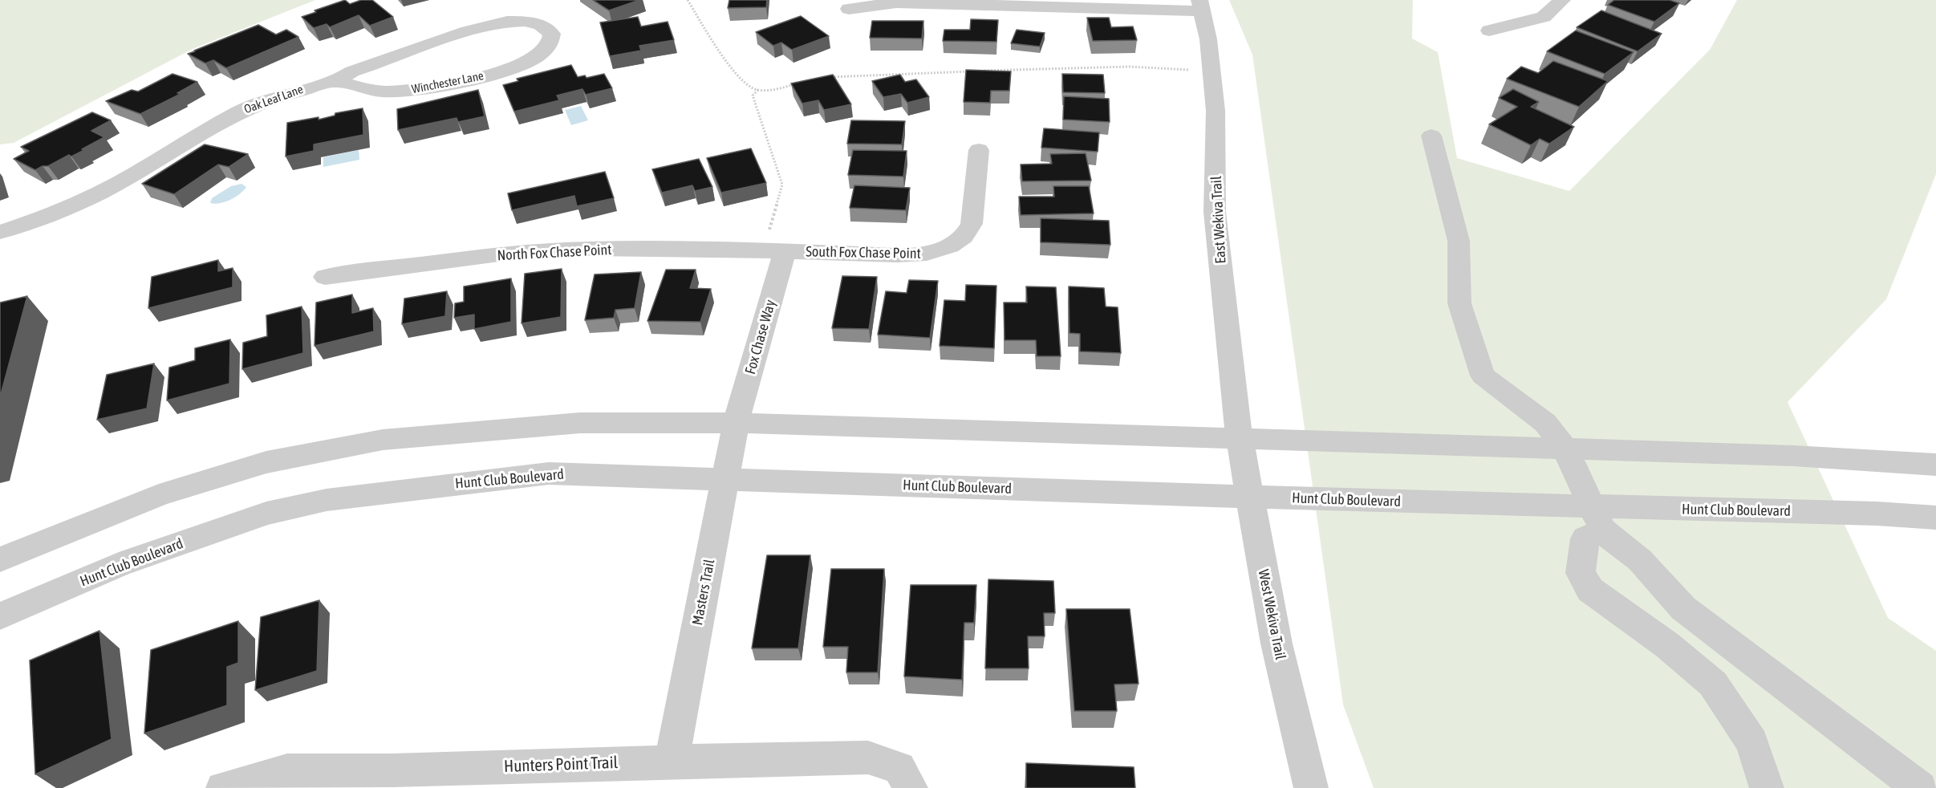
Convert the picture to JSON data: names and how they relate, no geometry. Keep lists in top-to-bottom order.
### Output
{
  "streets": {
    "street": [
      "Winchester Lane",
      "Oak Leaf Lane",
      "East Wekiva Trail",
      "North Fox Chase Point",
      "South Fox Chase Point",
      "Fox Chase Way",
      "Hunt Club Boulevard",
      "Masters Trail",
      "West Wekiva Trail",
      "Hunters Point Trail"
    ]
  },
  "crossings": [
    ["Winchester Lane", "Oak Leaf Lane"],
    ["East Wekiva Trail", "West Wekiva Trail"],
    ["North Fox Chase Point", "South Fox Chase Point"],
    ["North Fox Chase Point", "Fox Chase Way"],
    ["South Fox Chase Point", "Fox Chase Way"],
    ["Fox Chase Way", "Masters Trail"],
    ["Hunt Club Boulevard", "Masters Trail"],
    ["Hunt Club Boulevard", "West Wekiva Trail"],
    ["Masters Trail", "Hunters Point Trail"]
  ]
}
